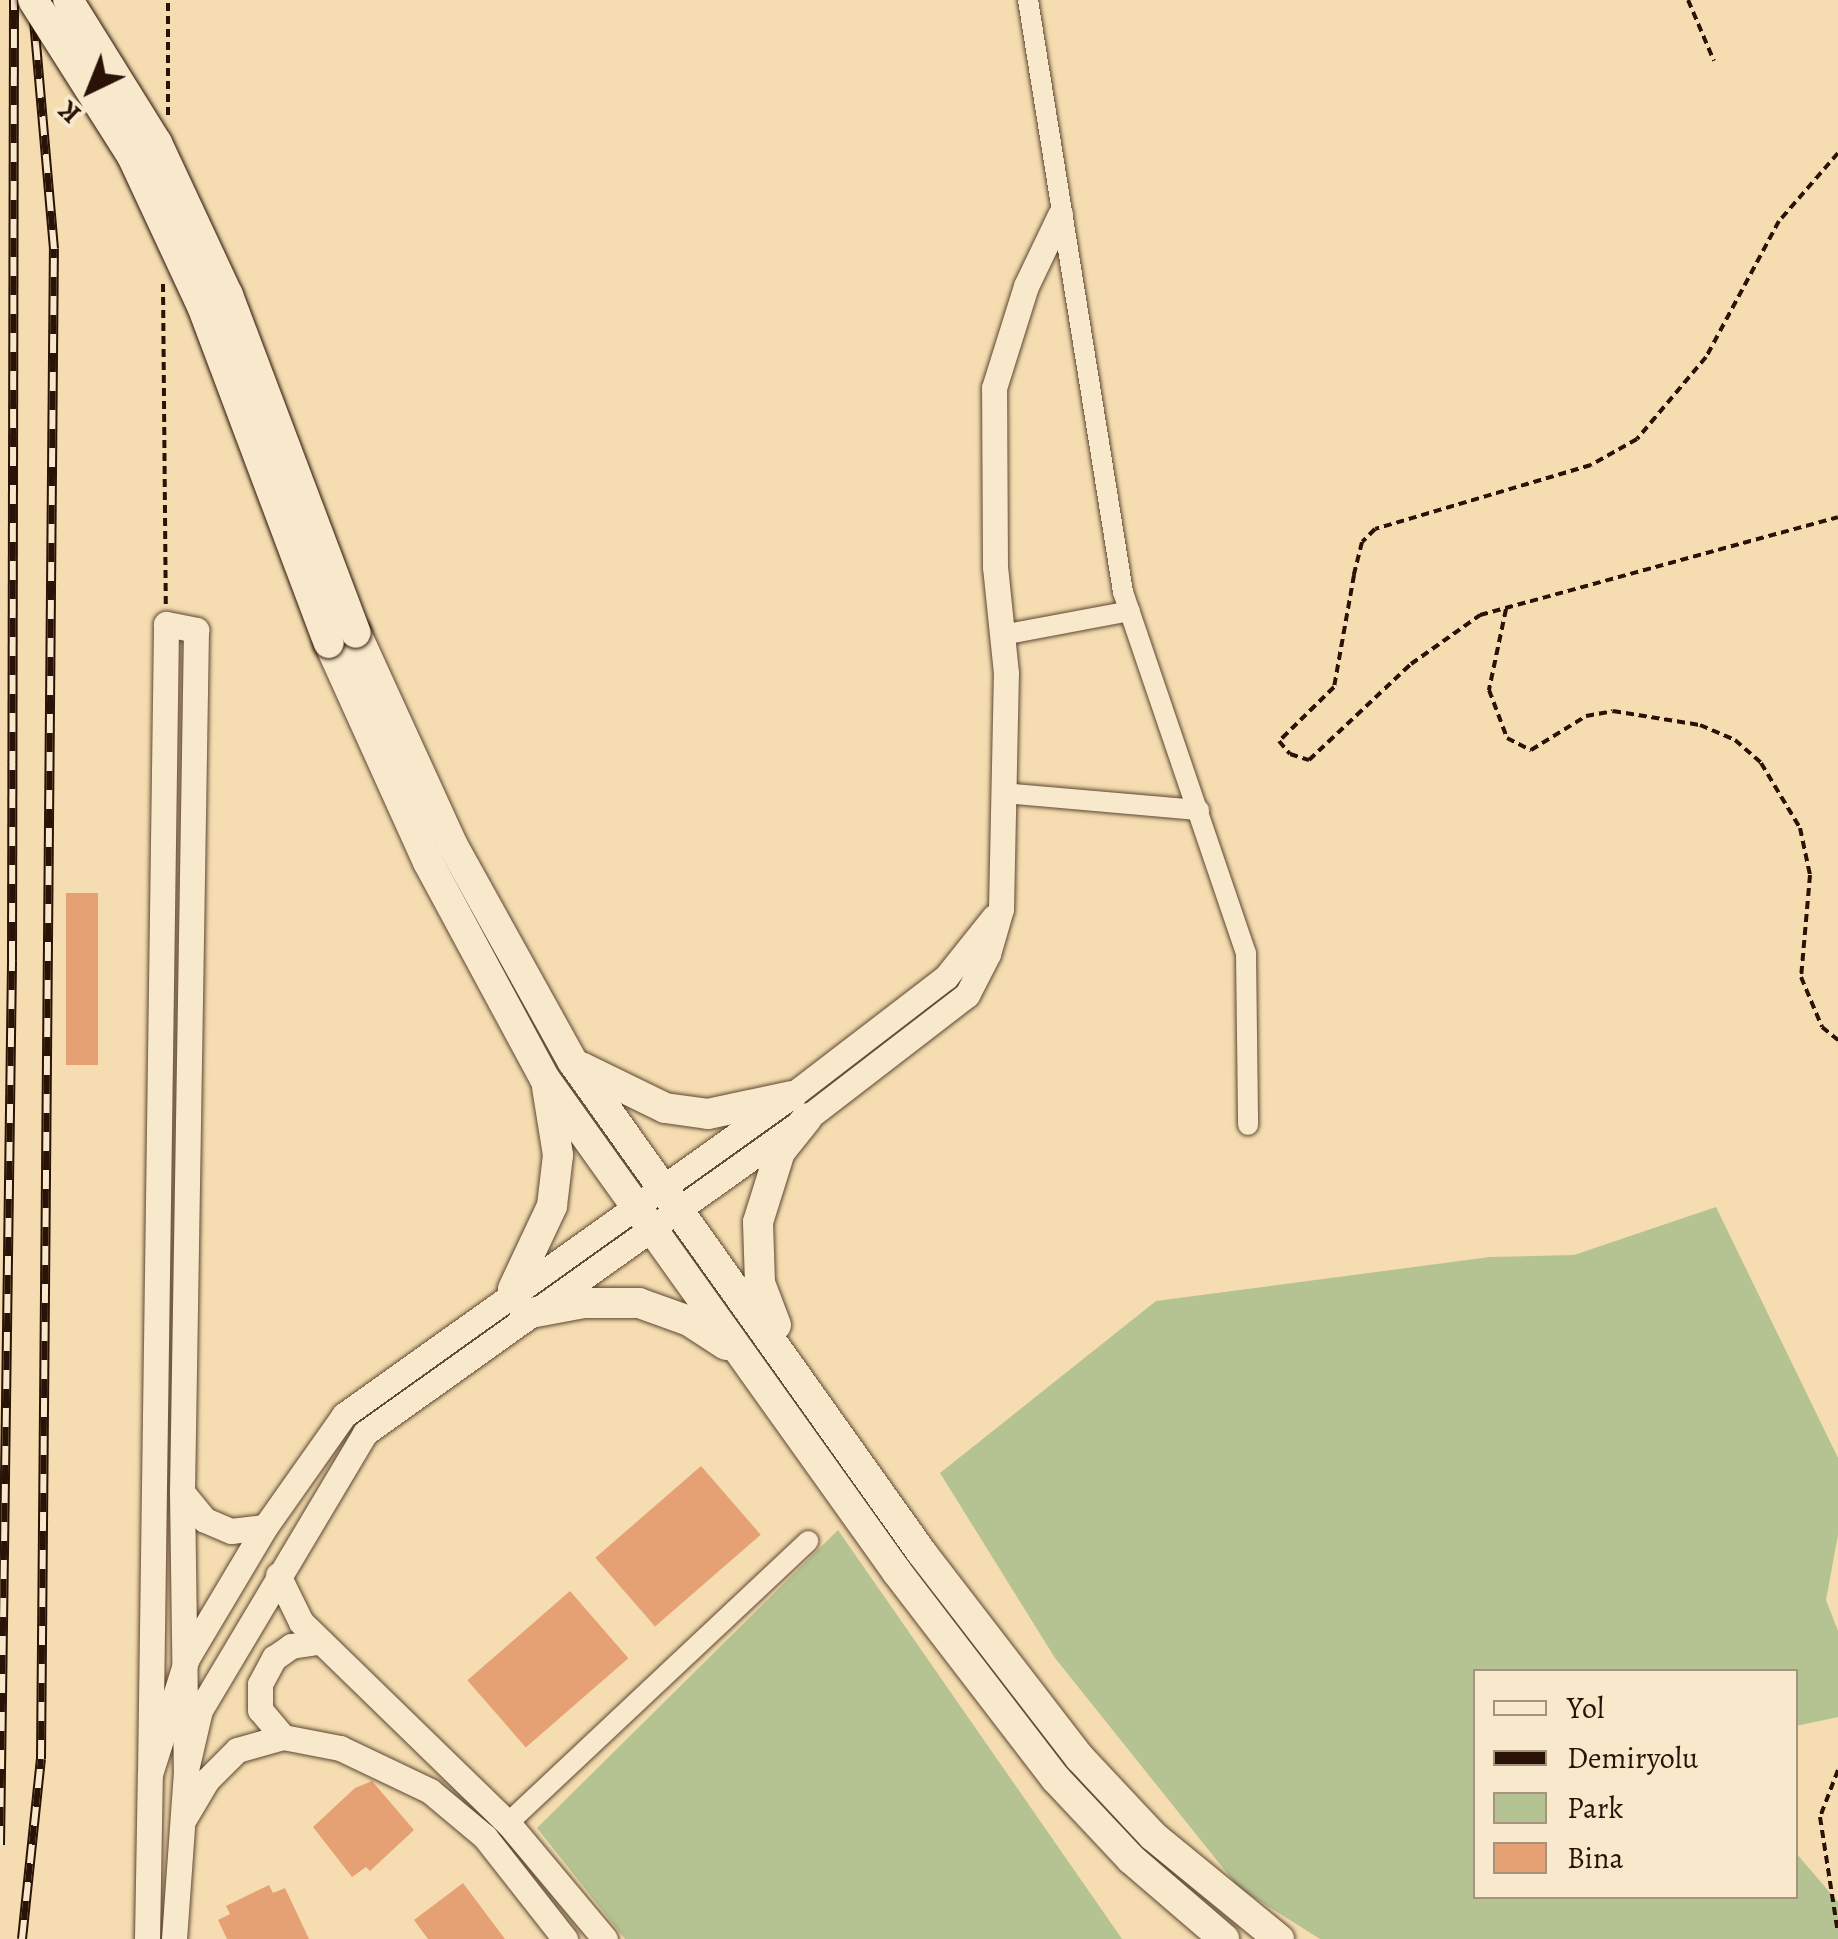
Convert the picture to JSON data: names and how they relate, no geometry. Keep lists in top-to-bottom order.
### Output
{
  "legend": [
    "Yol",
    "Demiryolu",
    "Park",
    "Bina"
  ],
  "north": "bottom left"
}
